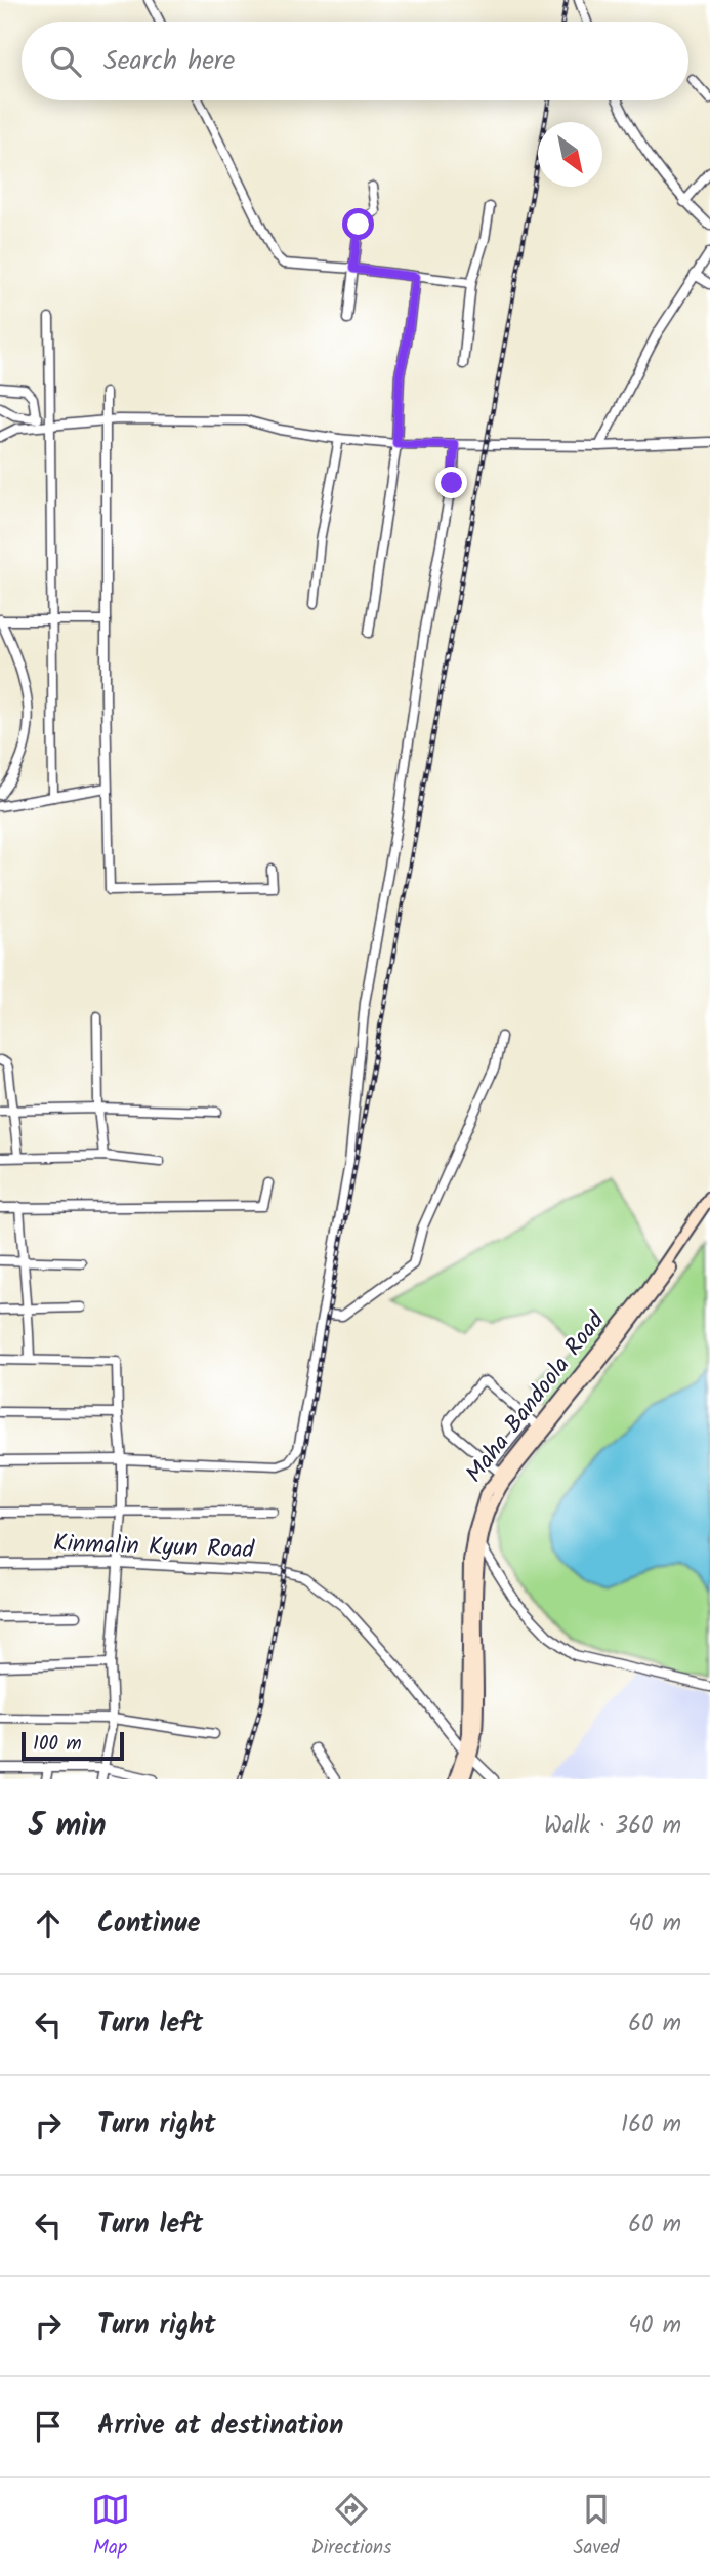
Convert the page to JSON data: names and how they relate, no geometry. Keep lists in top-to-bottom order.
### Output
{
  "streets": {
    "main road": ["Maha Bandoola Road"],
    "street": ["Kinmalin Kyun Road"]
  },
  "crossings": [
    ["Maha Bandoola Road", "Kinmalin Kyun Road"]
  ],
  "scale_bar": "100 m",
  "north": "bottom right",
  "page": {
    "search": "Search here",
    "scale": "100 m",
    "heading": ["5 min", "Walk · 360 m"],
    "list": [
      ["Continue", "40 m"],
      ["Turn left", "60 m"],
      ["Turn right", "160 m"],
      ["Turn left", "60 m"],
      ["Turn right", "40 m"],
      "Arrive at destination"
    ],
    "nav": ["Map", "Directions", "Saved"]
  }
}
